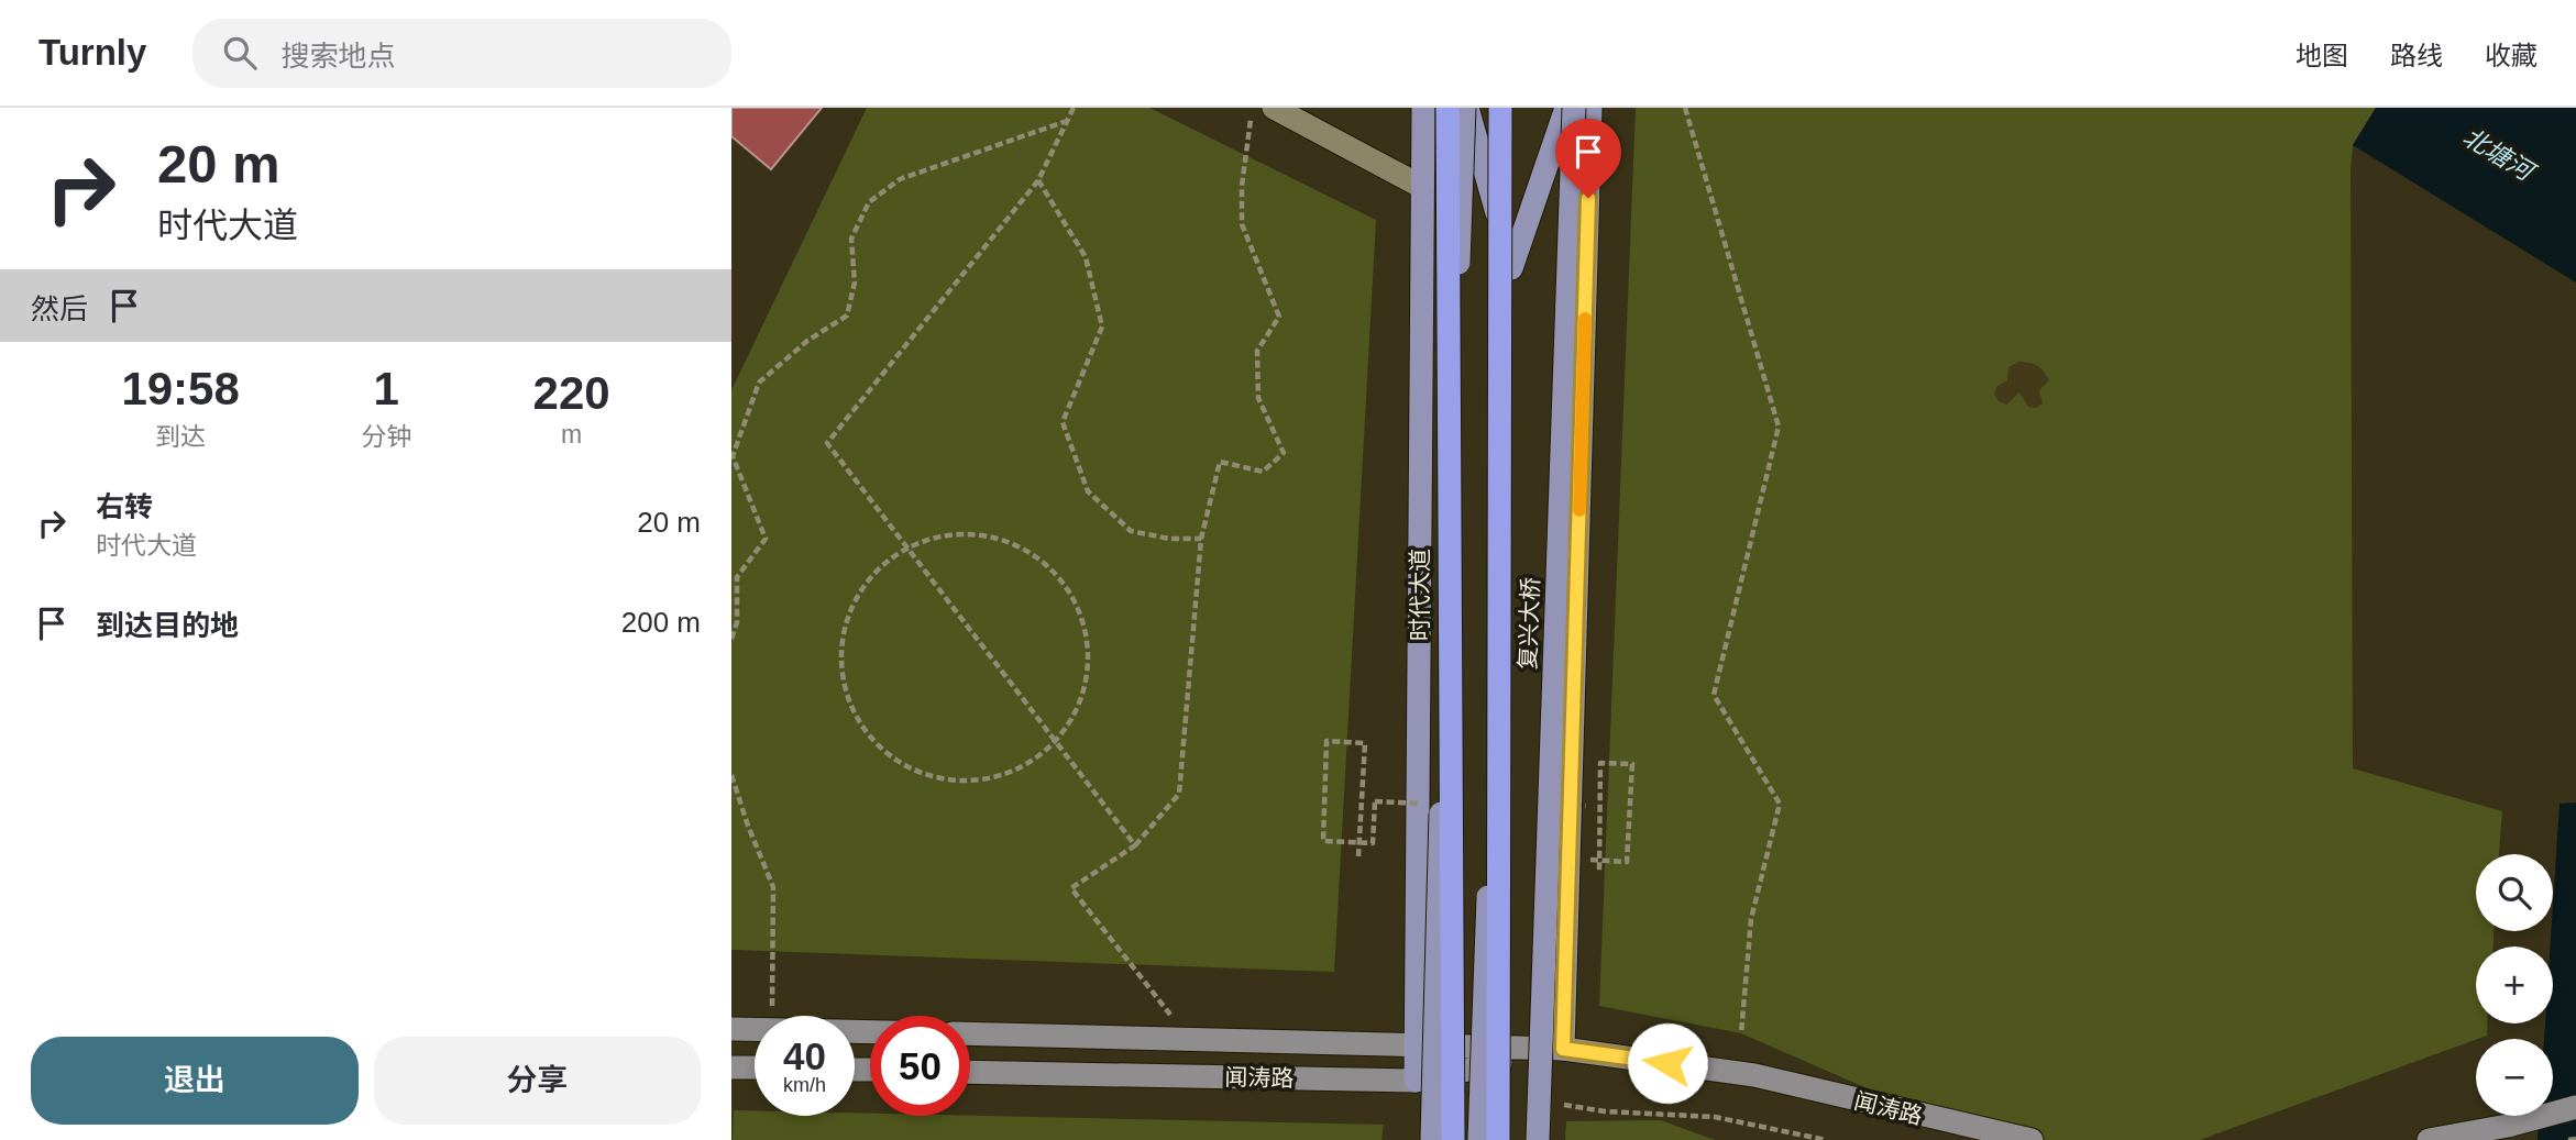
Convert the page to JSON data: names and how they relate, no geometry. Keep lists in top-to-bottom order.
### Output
{
  "streets": {
    "highway": ["复兴大桥"],
    "main road": ["时代大道", "闻涛路"]
  },
  "crossings": [
    ["时代大道", "闻涛路"]
  ],
  "water": ["北塘河"],
  "page": {
    "header": "Turnly",
    "search": "搜索地点",
    "nav": ["地图", "路线", "收藏"],
    "turn": ["20 m", "时代大道"],
    "then": "然后",
    "eta": [
      "19:58",
      "到达",
      "1",
      "分钟",
      "220",
      "m"
    ],
    "list": [
      {
        "name": "右转",
        "note": "时代大道",
        "value": "20 m"
      },
      {
        "name": "到达目的地",
        "value": "200 m"
      }
    ],
    "map_buttons": ["+", "−"],
    "speed": "40 km/h",
    "limit": "50",
    "buttons": ["退出", "分享"]
  }
}
